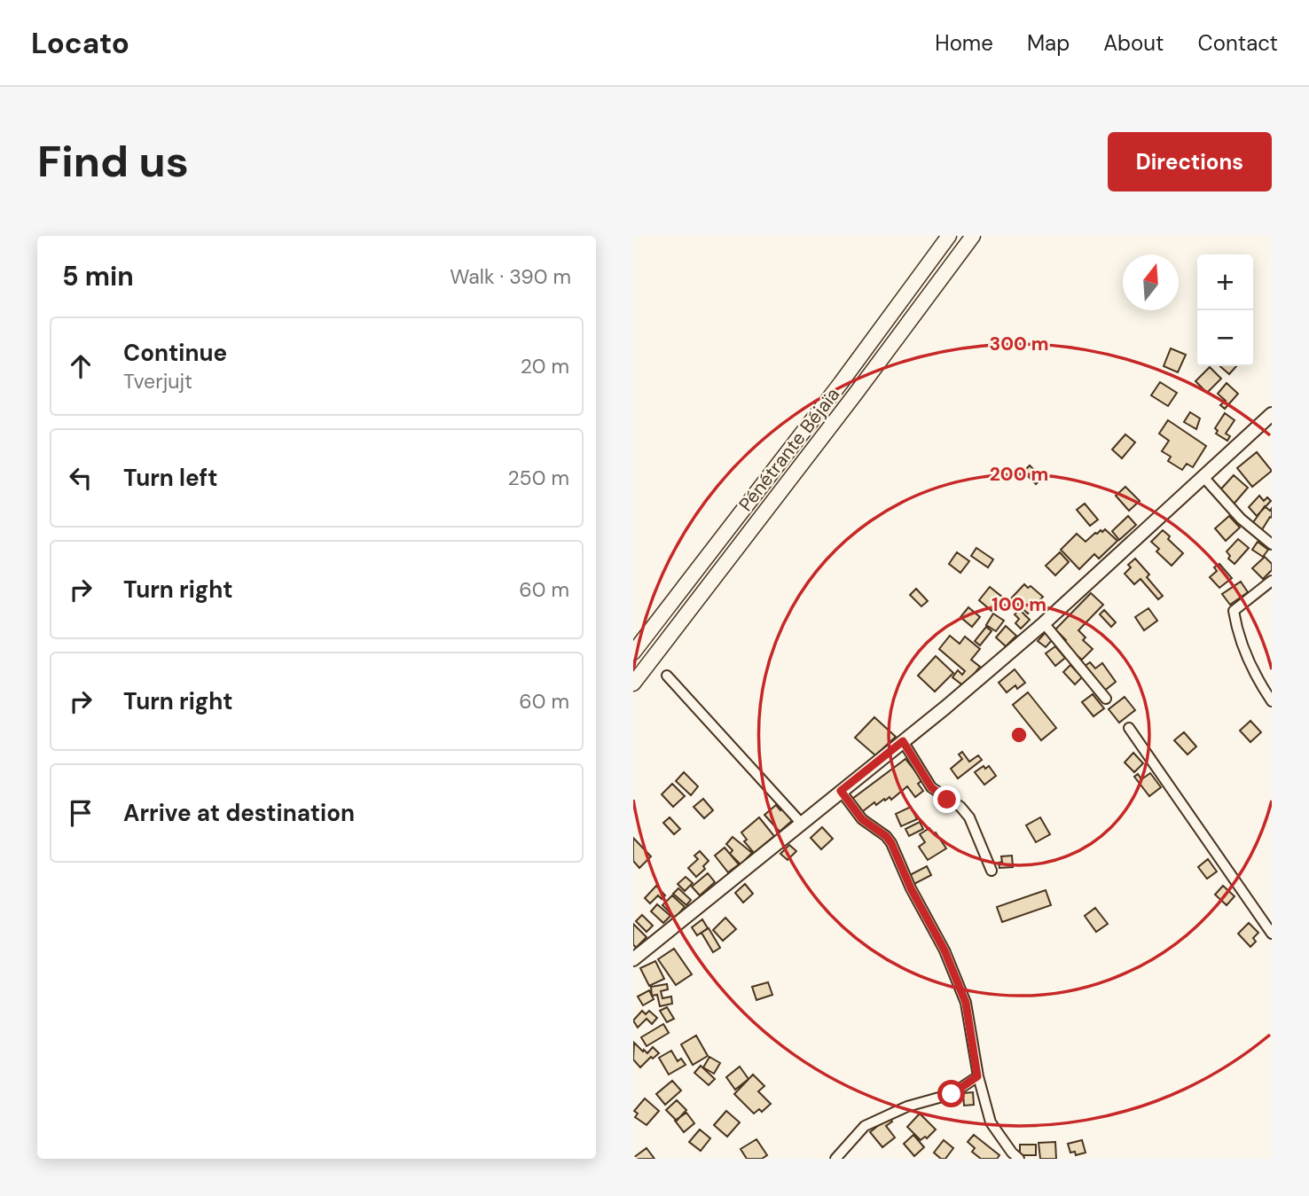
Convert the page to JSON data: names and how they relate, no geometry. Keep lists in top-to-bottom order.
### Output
{
  "streets": {
    "highway": ["Pénétrante Béjaïa"]
  },
  "north": "top",
  "page": {
    "header": "Locato",
    "nav": [
      "Home",
      "Map",
      "About",
      "Contact"
    ],
    "buttons": "Directions",
    "title": "Find us",
    "heading": ["5 min", "Walk · 390 m"],
    "map_buttons": ["+", "−"],
    "list": [
      ["Continue", "Tverjujt", "20 m"],
      ["Turn left", "250 m"],
      ["Turn right", "60 m"],
      ["Turn right", "60 m"],
      "Arrive at destination"
    ]
  },
  "rings": ["300 m", "200 m", "100 m"]
}
